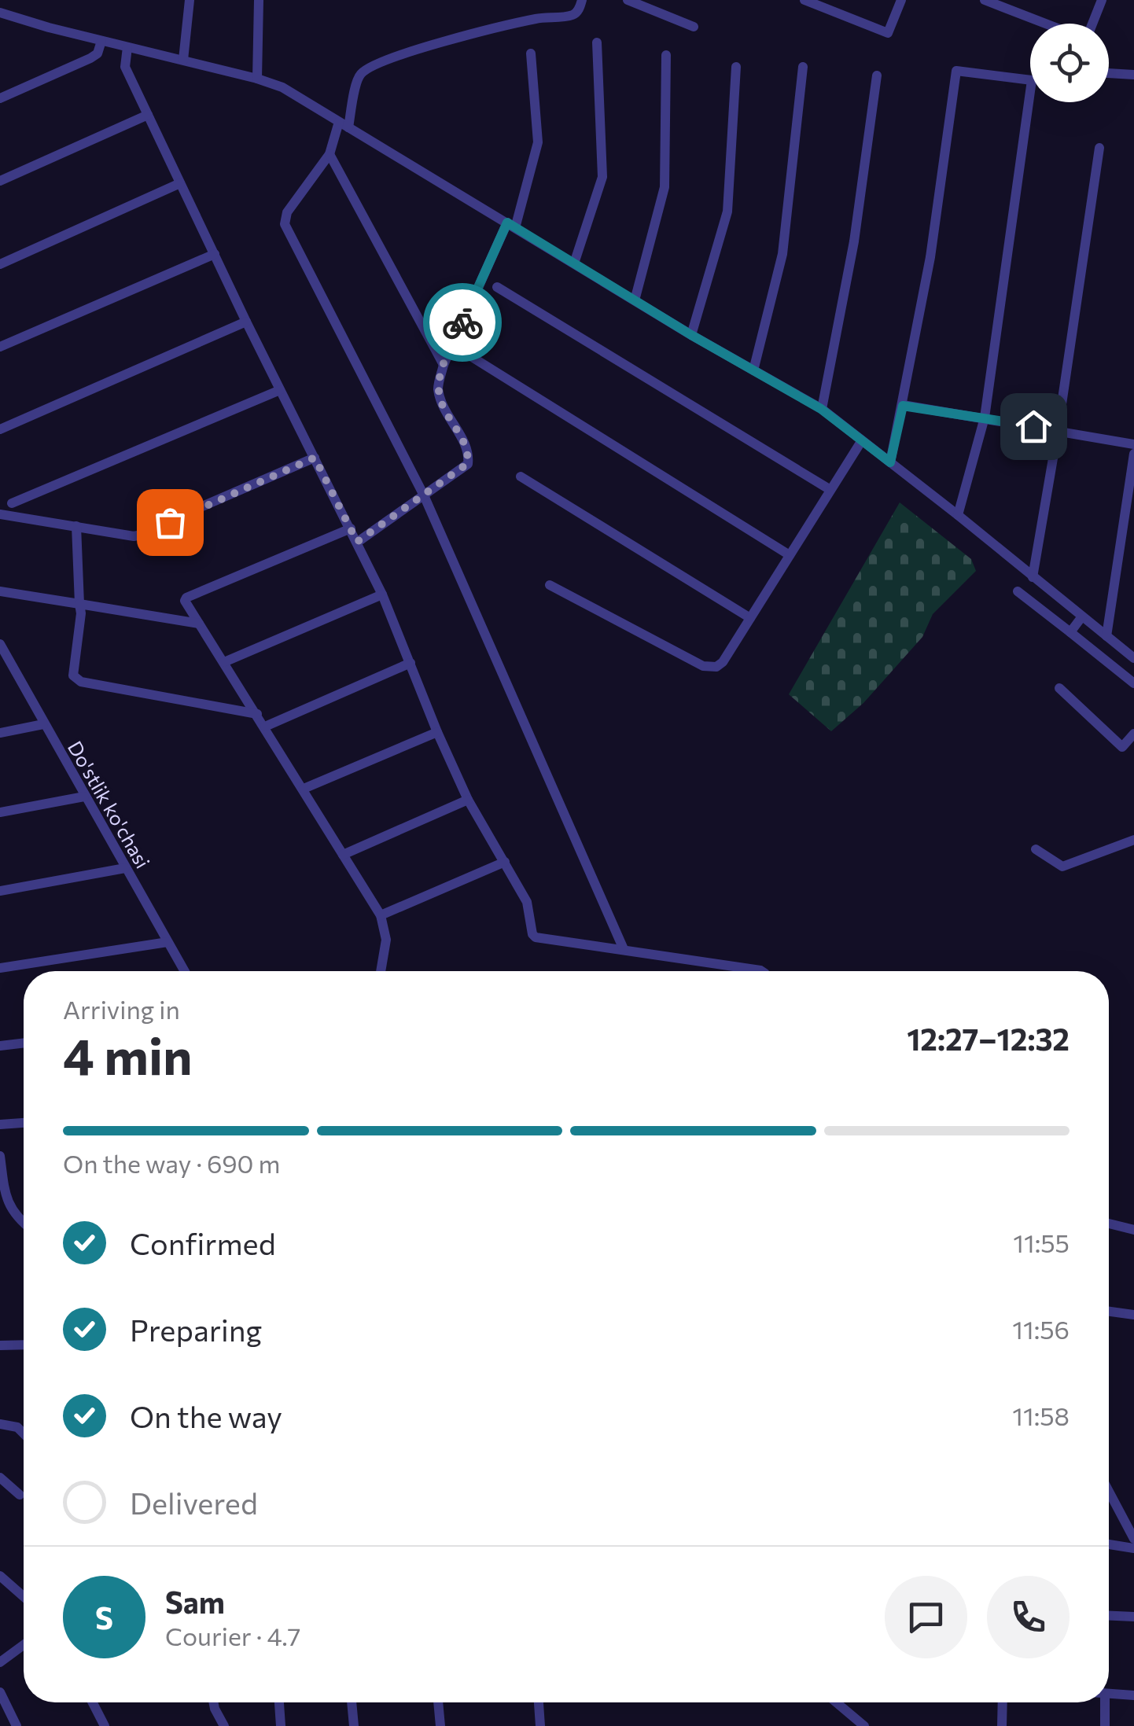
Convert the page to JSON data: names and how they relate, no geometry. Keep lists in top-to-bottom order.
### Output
{
  "streets": {
    "street": ["Do'stlik ko'chasi"]
  },
  "page": {
    "heading": ["4 min", "Arriving in", "12:27–12:32"],
    "panel": ["Sam", "Courier · 4.7"],
    "bar": "On the way · 690 m",
    "list": [
      ["Confirmed", "11:55"],
      ["Preparing", "11:56"],
      ["On the way", "11:58"],
      "Delivered"
    ],
    "round": "S"
  }
}
